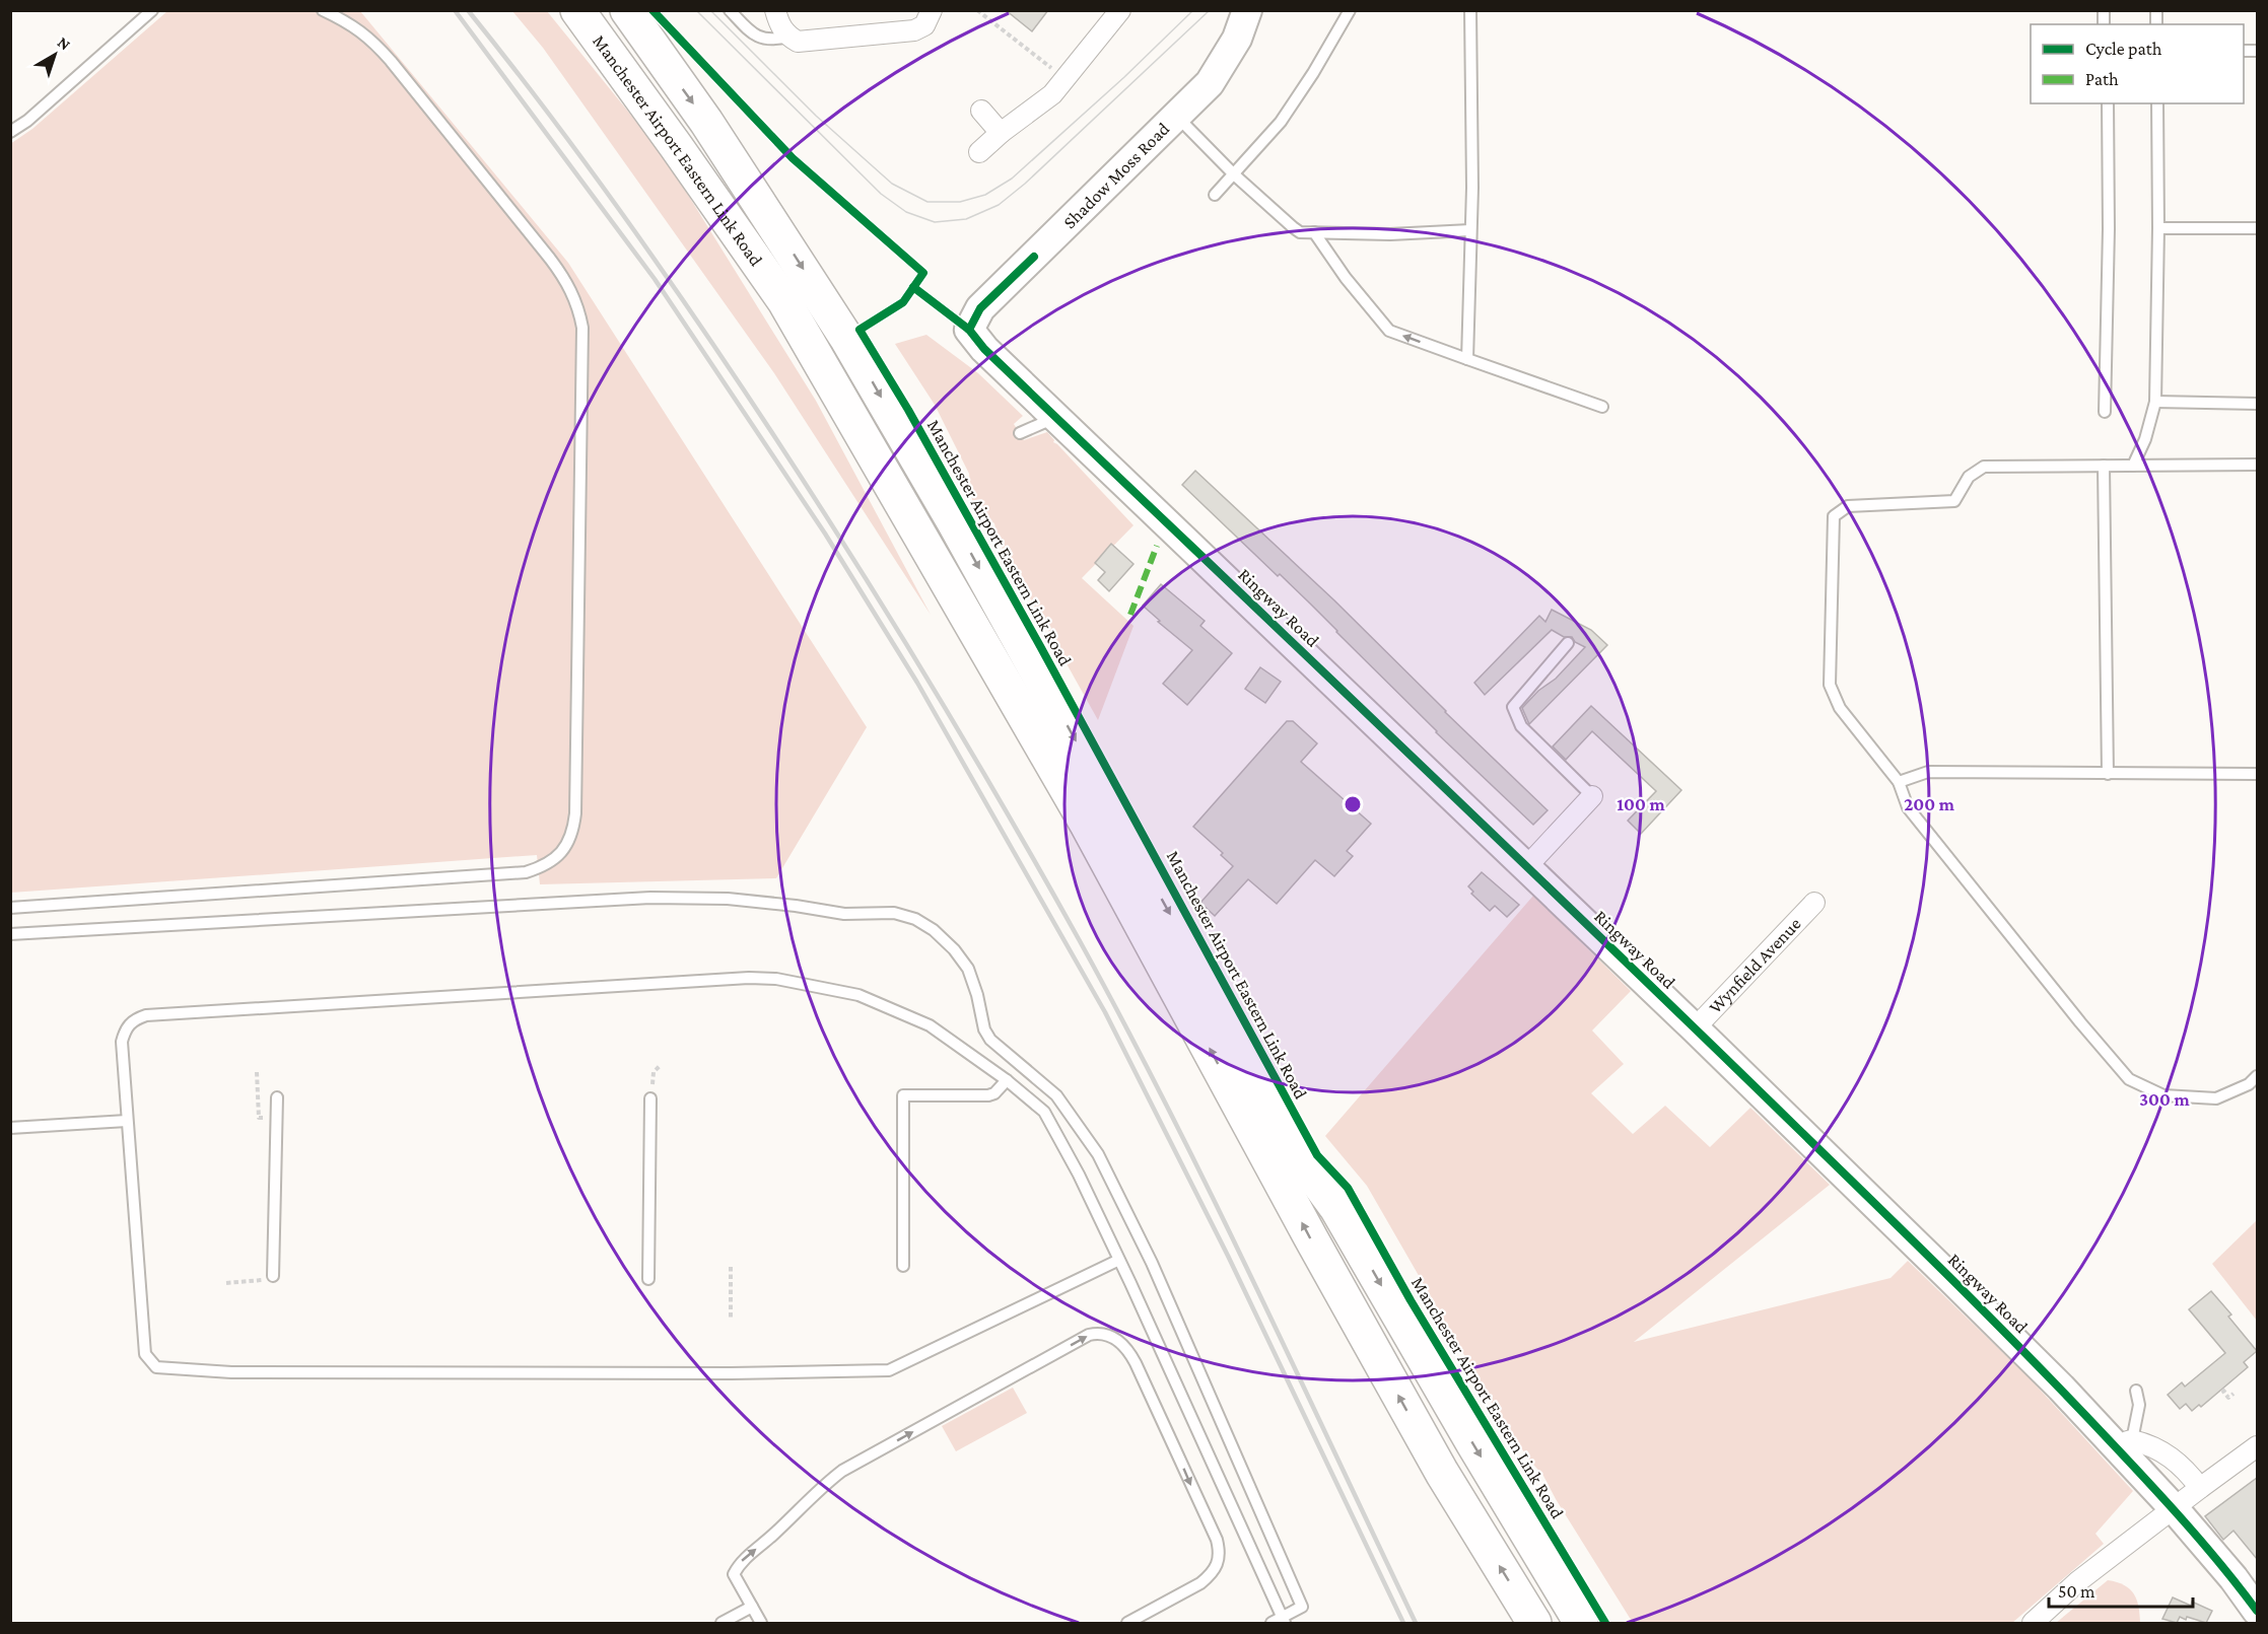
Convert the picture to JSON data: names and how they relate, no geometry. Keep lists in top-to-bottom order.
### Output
{
  "streets": {
    "highway": ["Manchester Airport Eastern Link Road"],
    "street": ["Shadow Moss Road", "Ringway Road", "Wynfield Avenue"]
  },
  "crossings": [
    ["Shadow Moss Road", "Ringway Road"],
    ["Ringway Road", "Wynfield Avenue"]
  ],
  "legend": ["Cycle path", "Path"],
  "scale_bar": "50 m",
  "north": "top right",
  "rings": ["100 m", "200 m", "300 m"]
}
